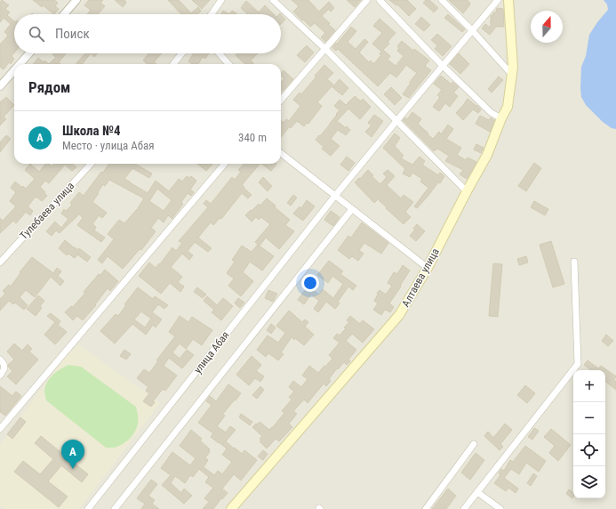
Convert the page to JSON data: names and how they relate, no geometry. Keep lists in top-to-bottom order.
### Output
{
  "streets": {
    "main road": ["Алтаева улица"],
    "street": ["Тулебаева улица", "улица Абая"]
  },
  "north": "top",
  "page": {
    "search": "Поиск",
    "heading": "Рядом",
    "list": [
      {
        "mark": "A",
        "name": "Школа №4",
        "note": "Место · улица Абая",
        "value": "340 m"
      }
    ],
    "map_buttons": ["+", "−"],
    "pins": "A"
  }
}
